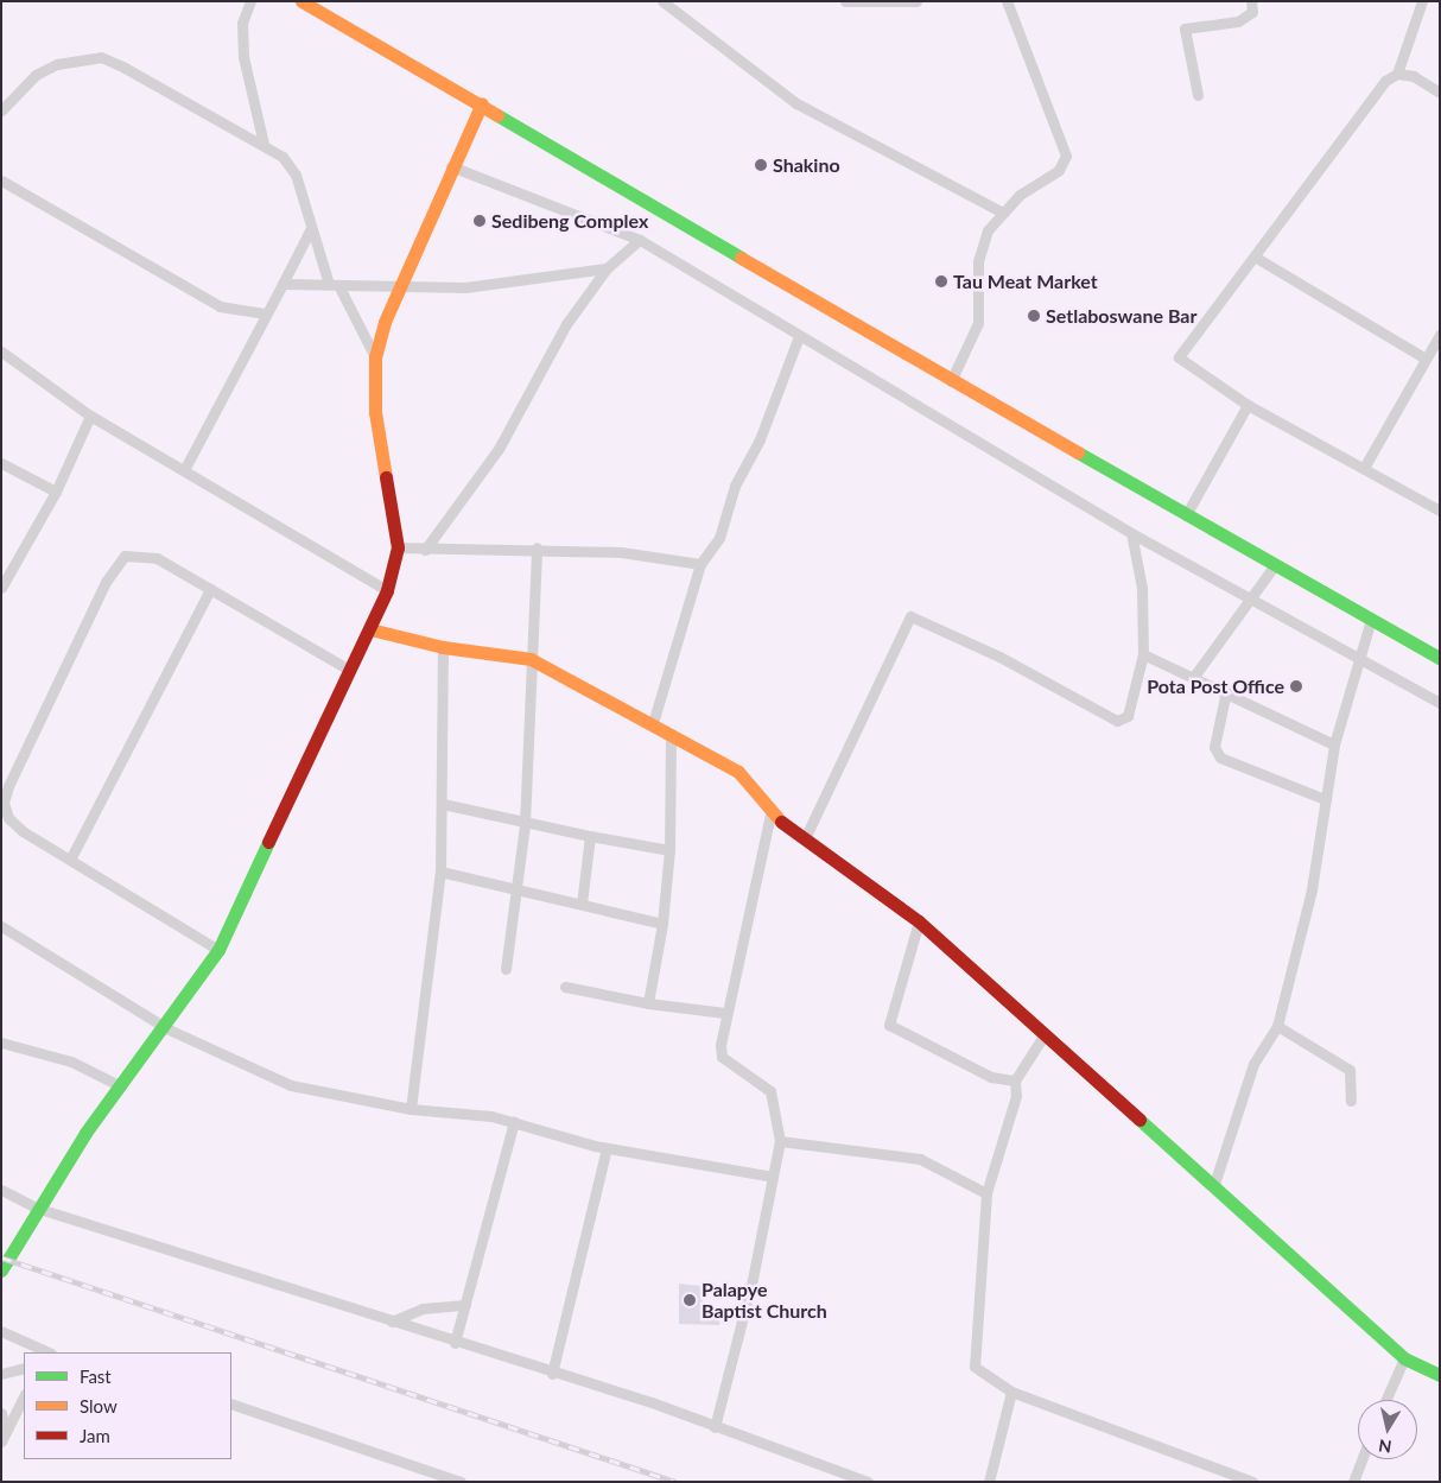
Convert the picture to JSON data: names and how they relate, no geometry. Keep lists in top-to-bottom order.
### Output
{
  "places": [
    "Shakino",
    "Sedibeng Complex",
    "Tau Meat Market",
    "Setlaboswane Bar",
    "Pota Post Office",
    "Palapye Baptist Church"
  ],
  "legend": ["Fast", "Slow", "Jam"],
  "north": "bottom"
}
